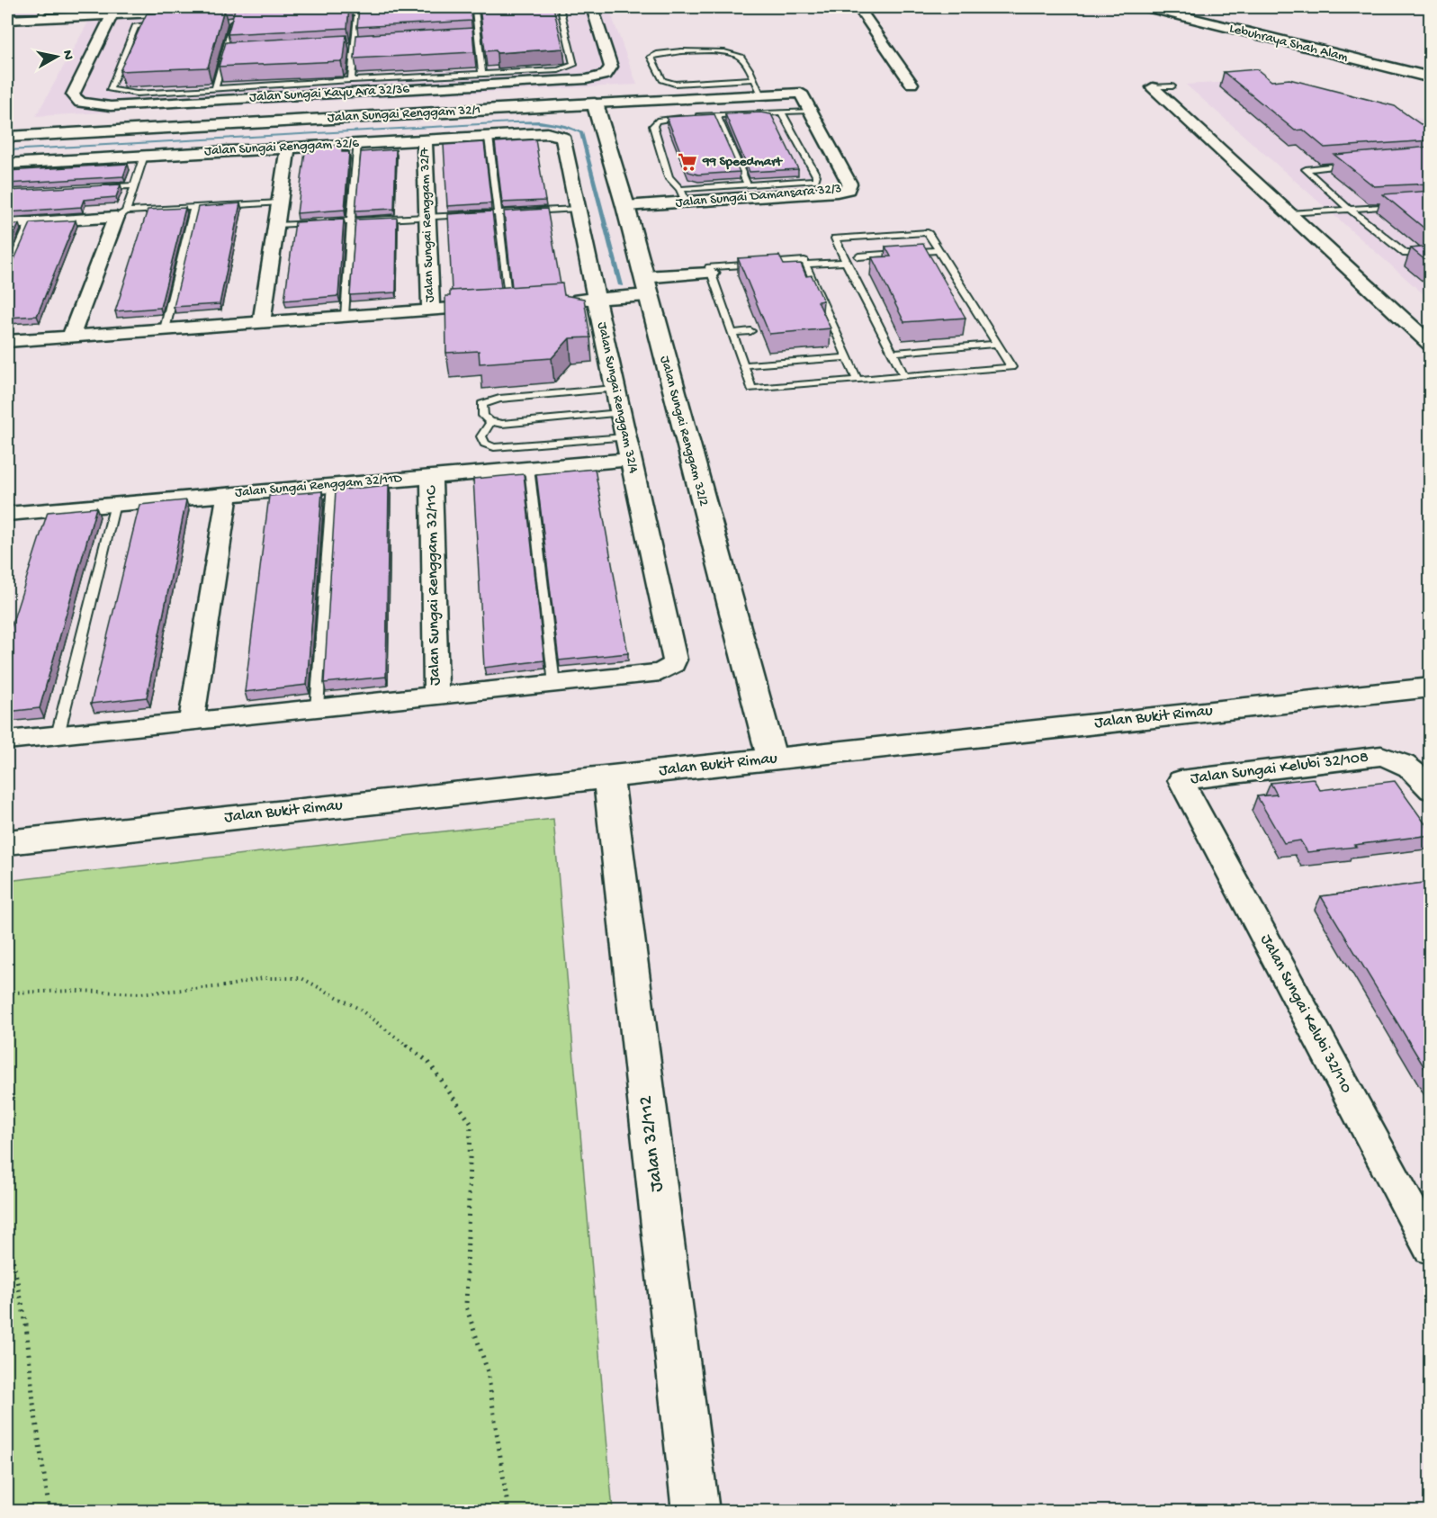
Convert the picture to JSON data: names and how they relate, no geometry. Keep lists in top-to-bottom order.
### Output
{
  "streets": {
    "main road": [
      "Lebuhraya Shah Alam",
      "Jalan Sungai Renggam 32/1",
      "Jalan Sungai Renggam 32/2",
      "Jalan Bukit Rimau",
      "Jalan 32/112"
    ],
    "street": [
      "Jalan Sungai Kayu Ara 32/36",
      "Jalan Sungai Renggam 32/6",
      "Jalan Sungai Damansara 32/3",
      "Jalan Sungai Renggam 32/7",
      "Jalan Sungai Renggam 32/4",
      "Jalan Sungai Renggam 32/11D",
      "Jalan Sungai Renggam 32/11C",
      "Jalan Sungai Kelubi 32/108",
      "Jalan Sungai Kelubi 32/110"
    ]
  },
  "crossings": [
    ["Jalan Sungai Renggam 32/1", "Jalan Sungai Damansara 32/3"],
    ["Jalan Sungai Renggam 32/1", "Jalan Sungai Renggam 32/2"],
    ["Jalan Sungai Renggam 32/6", "Jalan Sungai Renggam 32/7"],
    ["Jalan Sungai Renggam 32/6", "Jalan Sungai Renggam 32/4"],
    ["Jalan Sungai Damansara 32/3", "Jalan Sungai Renggam 32/2"],
    ["Jalan Sungai Renggam 32/4", "Jalan Sungai Renggam 32/11D"],
    ["Jalan Sungai Renggam 32/2", "Jalan Bukit Rimau"],
    ["Jalan Sungai Renggam 32/11D", "Jalan Sungai Renggam 32/11C"],
    ["Jalan Bukit Rimau", "Jalan 32/112"],
    ["Jalan Sungai Kelubi 32/108", "Jalan Sungai Kelubi 32/110"]
  ],
  "places": {
    "supermarket": ["99 Speedmart"]
  },
  "north": "right"
}
